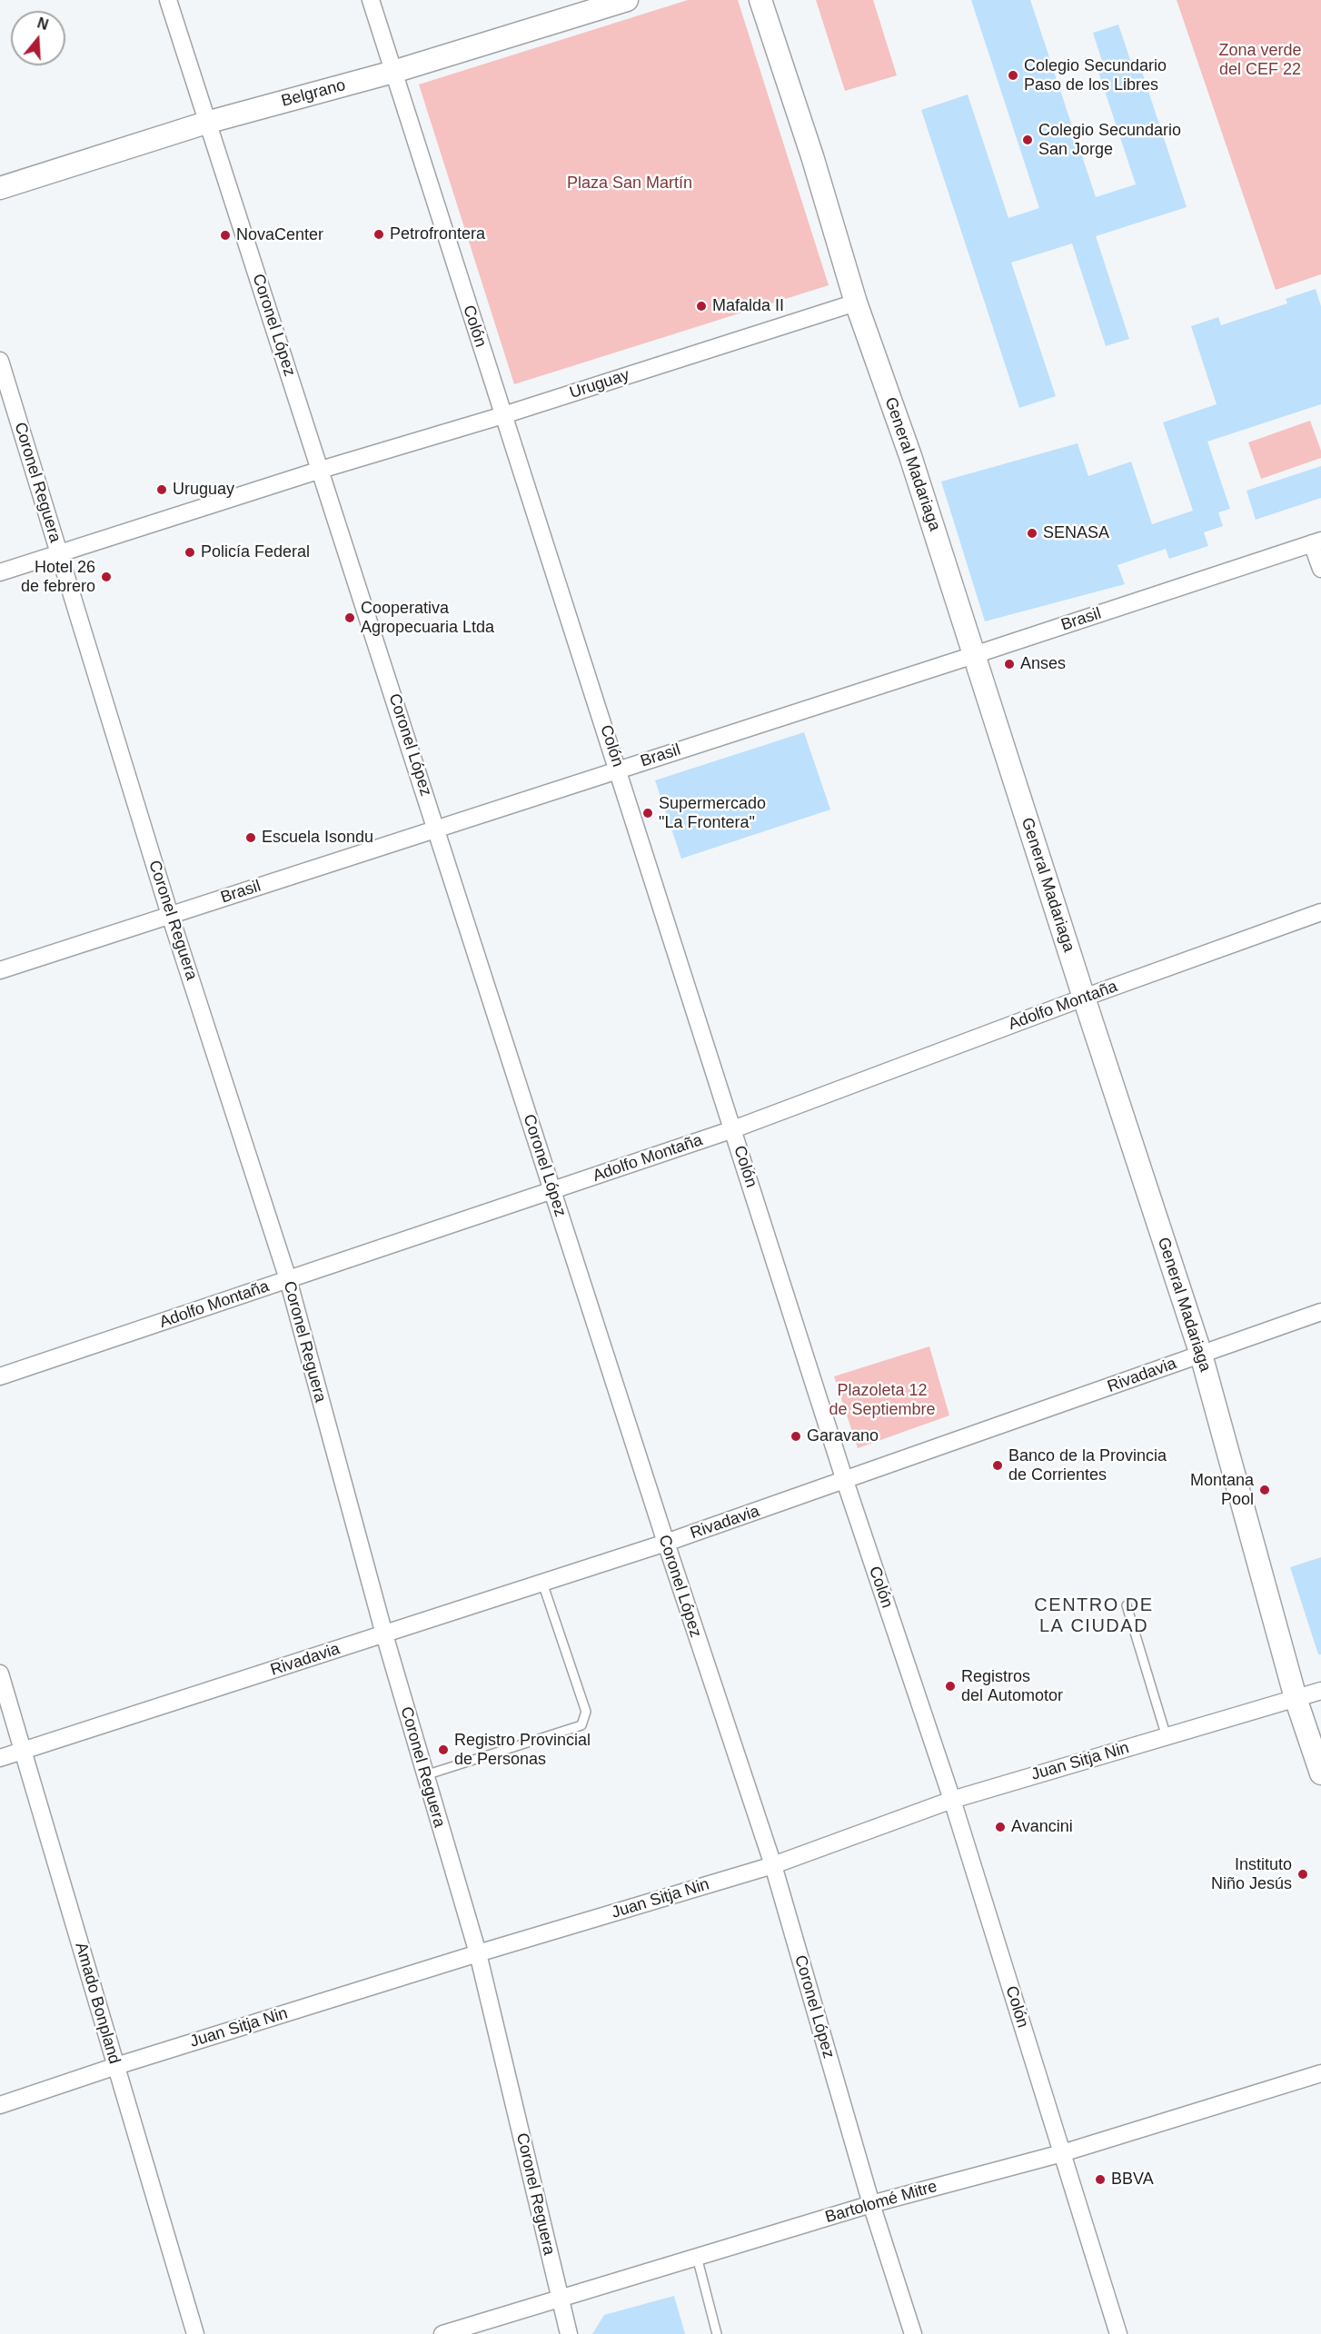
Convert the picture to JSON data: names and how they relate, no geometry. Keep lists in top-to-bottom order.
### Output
{
  "streets": {
    "street": [
      "Belgrano",
      "Coronel López",
      "Colón",
      "Uruguay",
      "General Madariaga",
      "Coronel Reguera",
      "Brasil",
      "Adolfo Montaña",
      "Rivadavia",
      "Juan Sitja Nin",
      "Amado Bonpland",
      "Bartolomé Mitre"
    ]
  },
  "crossings": [
    ["Belgrano", "Coronel López"],
    ["Belgrano", "Colón"],
    ["Coronel López", "Uruguay"],
    ["Coronel López", "Brasil"],
    ["Coronel López", "Adolfo Montaña"],
    ["Coronel López", "Rivadavia"],
    ["Coronel López", "Juan Sitja Nin"],
    ["Coronel López", "Bartolomé Mitre"],
    ["Colón", "Uruguay"],
    ["Colón", "Brasil"],
    ["Colón", "Adolfo Montaña"],
    ["Colón", "Rivadavia"],
    ["Colón", "Juan Sitja Nin"],
    ["Colón", "Bartolomé Mitre"],
    ["Uruguay", "General Madariaga"],
    ["Uruguay", "Coronel Reguera"],
    ["General Madariaga", "Brasil"],
    ["General Madariaga", "Adolfo Montaña"],
    ["General Madariaga", "Rivadavia"],
    ["General Madariaga", "Juan Sitja Nin"],
    ["Coronel Reguera", "Brasil"],
    ["Coronel Reguera", "Adolfo Montaña"],
    ["Coronel Reguera", "Rivadavia"],
    ["Coronel Reguera", "Juan Sitja Nin"],
    ["Coronel Reguera", "Bartolomé Mitre"],
    ["Rivadavia", "Amado Bonpland"],
    ["Juan Sitja Nin", "Amado Bonpland"]
  ],
  "districts": ["CENTRO DE LA CIUDAD"],
  "parks": ["Zona verde del CEF 22", "Plaza San Martín", "Plazoleta 12 de Septiembre"],
  "places": [
    "Colegio Secundario Paso de los Libres",
    "Colegio Secundario San Jorge",
    "Petrofrontera",
    "NovaCenter",
    "Mafalda II",
    "Uruguay",
    "SENASA",
    "Policía Federal",
    "Hotel 26 de febrero",
    "Cooperativa Agropecuaria Ltda",
    "Anses",
    "Supermercado \"La Frontera\"",
    "Escuela Isondu",
    "Garavano",
    "Banco de la Provincia de Corrientes",
    "Montana Pool",
    "Registros del Automotor",
    "Registro Provincial de Personas",
    "Avancini",
    "Instituto Niño Jesús",
    "BBVA"
  ],
  "north": "top"
}
